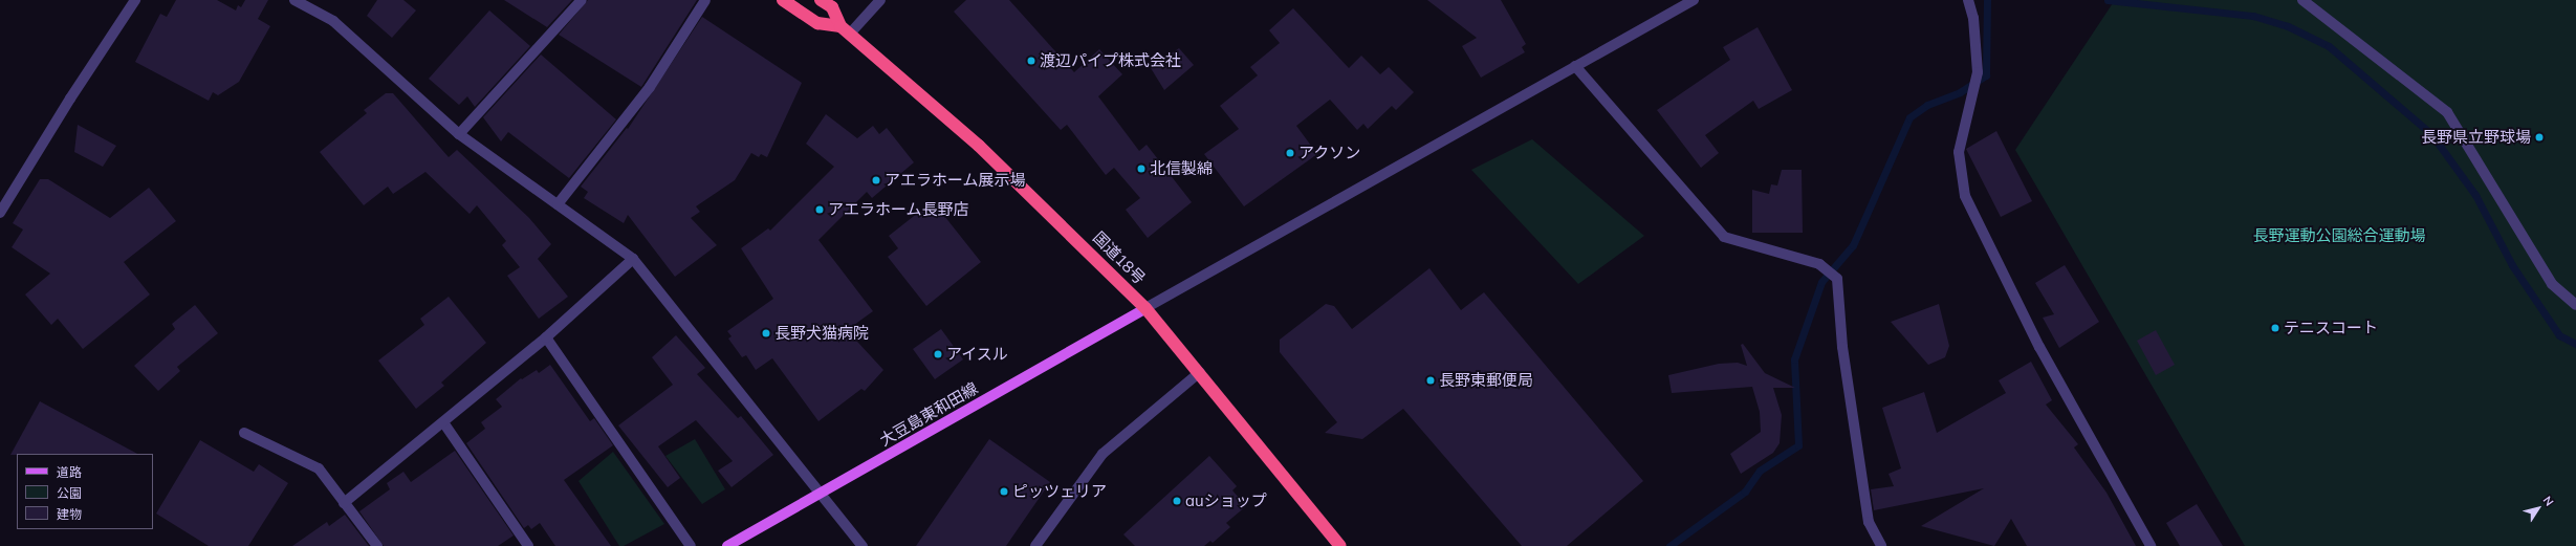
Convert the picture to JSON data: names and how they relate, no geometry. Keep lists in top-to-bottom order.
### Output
{
  "streets": {
    "highway": ["国道18号"],
    "main road": ["大豆島東和田線"]
  },
  "crossings": [
    ["国道18号", "大豆島東和田線"]
  ],
  "parks": ["長野運動公園総合運動場"],
  "places": [
    "渡辺パイプ株式会社",
    "長野県立野球場",
    "アクソン",
    "北信製綿",
    "アエラホーム展示場",
    "アエラホーム長野店",
    "テニスコート",
    "長野犬猫病院",
    "アイスル",
    "長野東郵便局",
    "ピッツェリア",
    "auショップ"
  ],
  "legend": ["道路", "公園", "建物"],
  "north": "top right"
}
